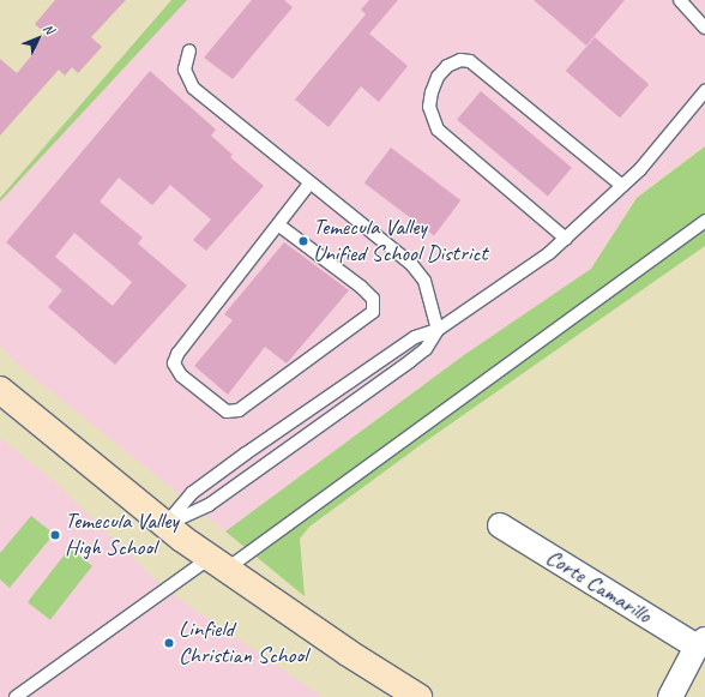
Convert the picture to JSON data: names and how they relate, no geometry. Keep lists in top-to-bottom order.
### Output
{
  "streets": {
    "street": ["Corte Camarillo"]
  },
  "places": ["Temecula Valley Unified School District", "Temecula Valley High School", "Linfield Christian School"],
  "north": "top right"
}
